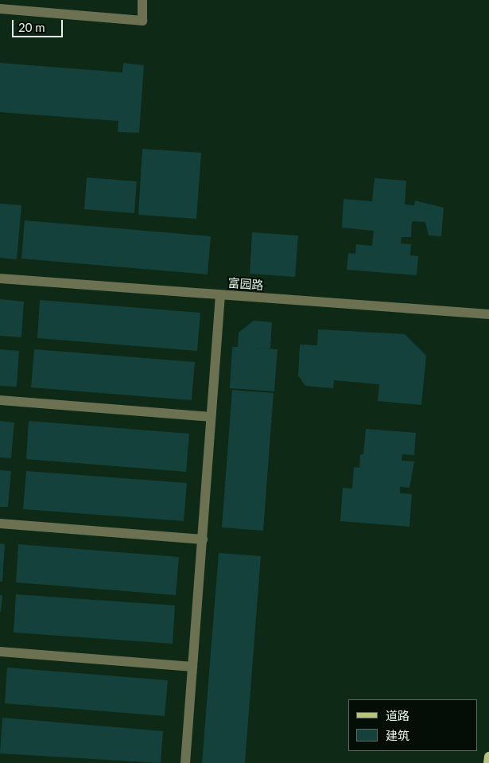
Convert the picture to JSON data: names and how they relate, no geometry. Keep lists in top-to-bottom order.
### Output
{
  "streets": {
    "street": ["富园路"]
  },
  "legend": ["道路", "建筑"],
  "scale_bar": "20 m"
}
